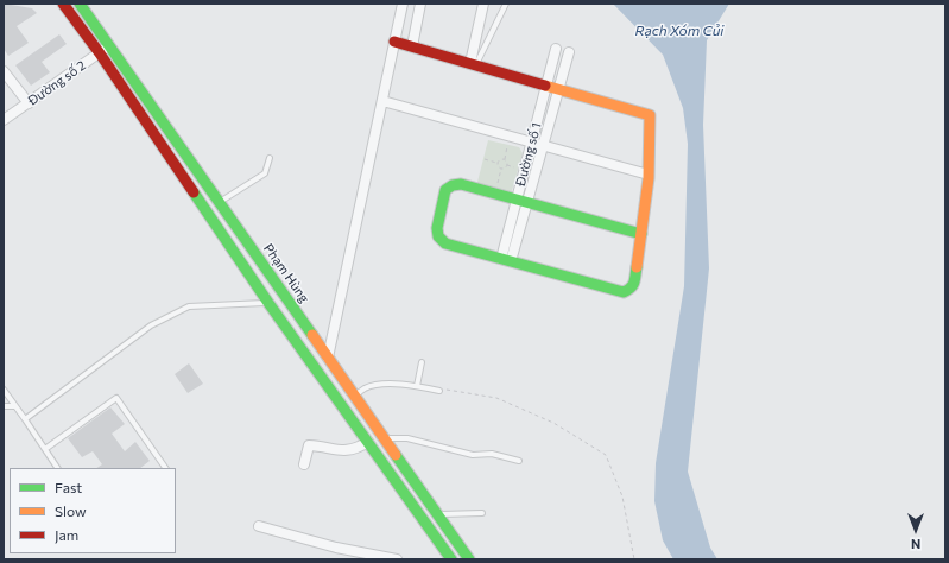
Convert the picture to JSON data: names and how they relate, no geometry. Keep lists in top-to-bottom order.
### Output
{
  "streets": {
    "main road": ["Phạm Hùng"],
    "street": ["Đường số 2", "Đường số 1"]
  },
  "crossings": [
    ["Đường số 2", "Phạm Hùng"]
  ],
  "water": ["Rạch Xóm Củi"],
  "legend": ["Fast", "Slow", "Jam"],
  "north": "bottom"
}
